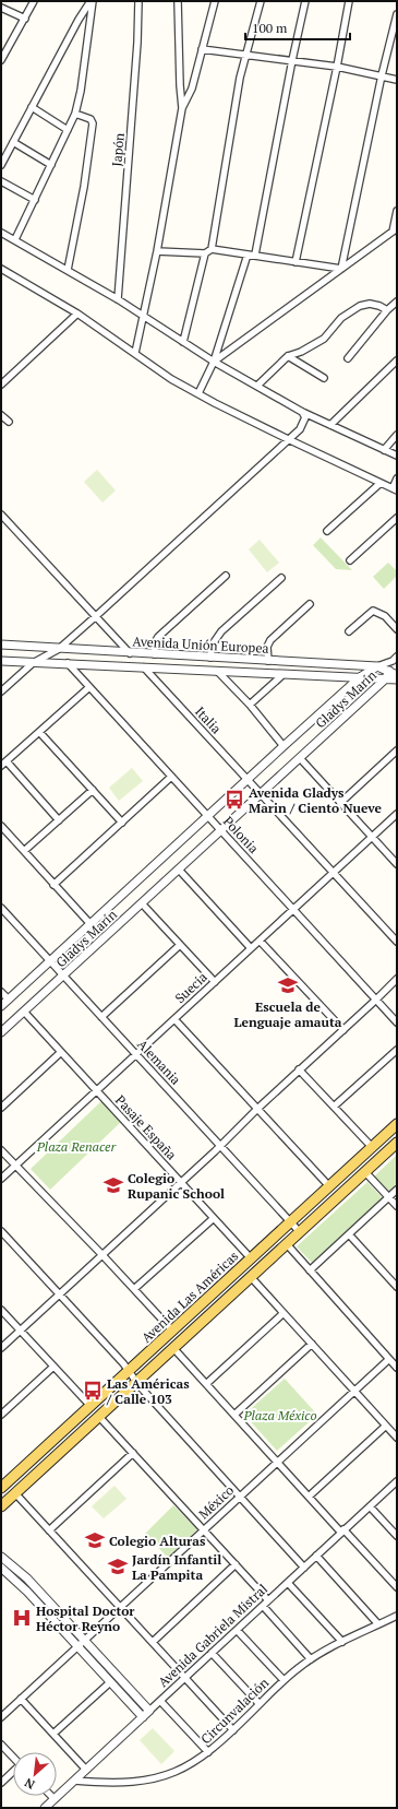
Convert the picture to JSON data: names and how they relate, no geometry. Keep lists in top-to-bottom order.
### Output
{
  "streets": {
    "main road": ["Avenida Las Américas"],
    "street": [
      "Japón",
      "Avenida Unión Europea",
      "Gladys Marín",
      "Italia",
      "Polonia",
      "Suecia",
      "Alemania",
      "Pasaje España",
      "México",
      "Avenida Gabriela Mistral",
      "Circunvalación"
    ]
  },
  "crossings": [
    ["Avenida Unión Europea", "Gladys Marín"],
    ["Avenida Unión Europea", "Italia"],
    ["Avenida Unión Europea", "Polonia"],
    ["Gladys Marín", "Italia"],
    ["Gladys Marín", "Polonia"],
    ["Gladys Marín", "Alemania"],
    ["Gladys Marín", "Pasaje España"],
    ["Italia", "Suecia"],
    ["Polonia", "Suecia"],
    ["Suecia", "Alemania"],
    ["Suecia", "Pasaje España"],
    ["Alemania", "Avenida Las Américas"],
    ["Pasaje España", "Avenida Las Américas"],
    ["Avenida Gabriela Mistral", "Circunvalación"]
  ],
  "parks": ["Plaza Renacer", "Plaza México"],
  "places": {
    "bus stop": ["Avenida Gladys Marin / Ciento Nueve", "Las Américas / Calle 103"],
    "school or university": [
      "Escuela de Lenguaje amauta",
      "Colegio Rupanic School",
      "Colegio Alturas",
      "Jardín Infantil La Pampita"
    ],
    "hospital": ["Hospital Doctor Héctor Reyno"]
  },
  "scale_bar": "100 m",
  "north": "bottom left"
}
